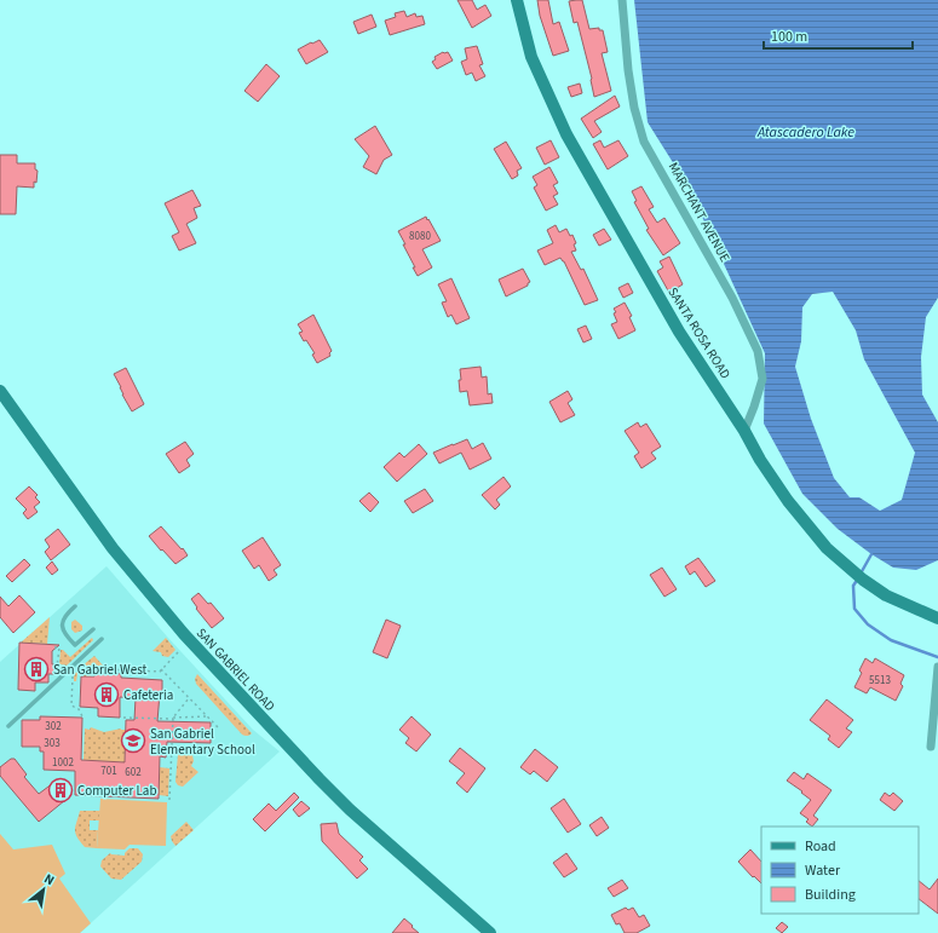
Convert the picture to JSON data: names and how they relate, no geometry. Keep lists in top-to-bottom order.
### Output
{
  "streets": {
    "street": ["MARCHANT AVENUE", "SANTA ROSA ROAD", "SAN GABRIEL ROAD"]
  },
  "crossings": [
    ["MARCHANT AVENUE", "SANTA ROSA ROAD"]
  ],
  "water": ["Atascadero Lake"],
  "places": {
    "building": ["San Gabriel West", "Cafeteria", "Computer Lab"],
    "school or university": ["San Gabriel Elementary School"]
  },
  "house_numbers": [
    "8080",
    "5513",
    "302",
    "303",
    "1002",
    "701",
    "602"
  ],
  "legend": ["Road", "Water", "Building"],
  "scale_bar": "100 m",
  "north": "top right"
}
